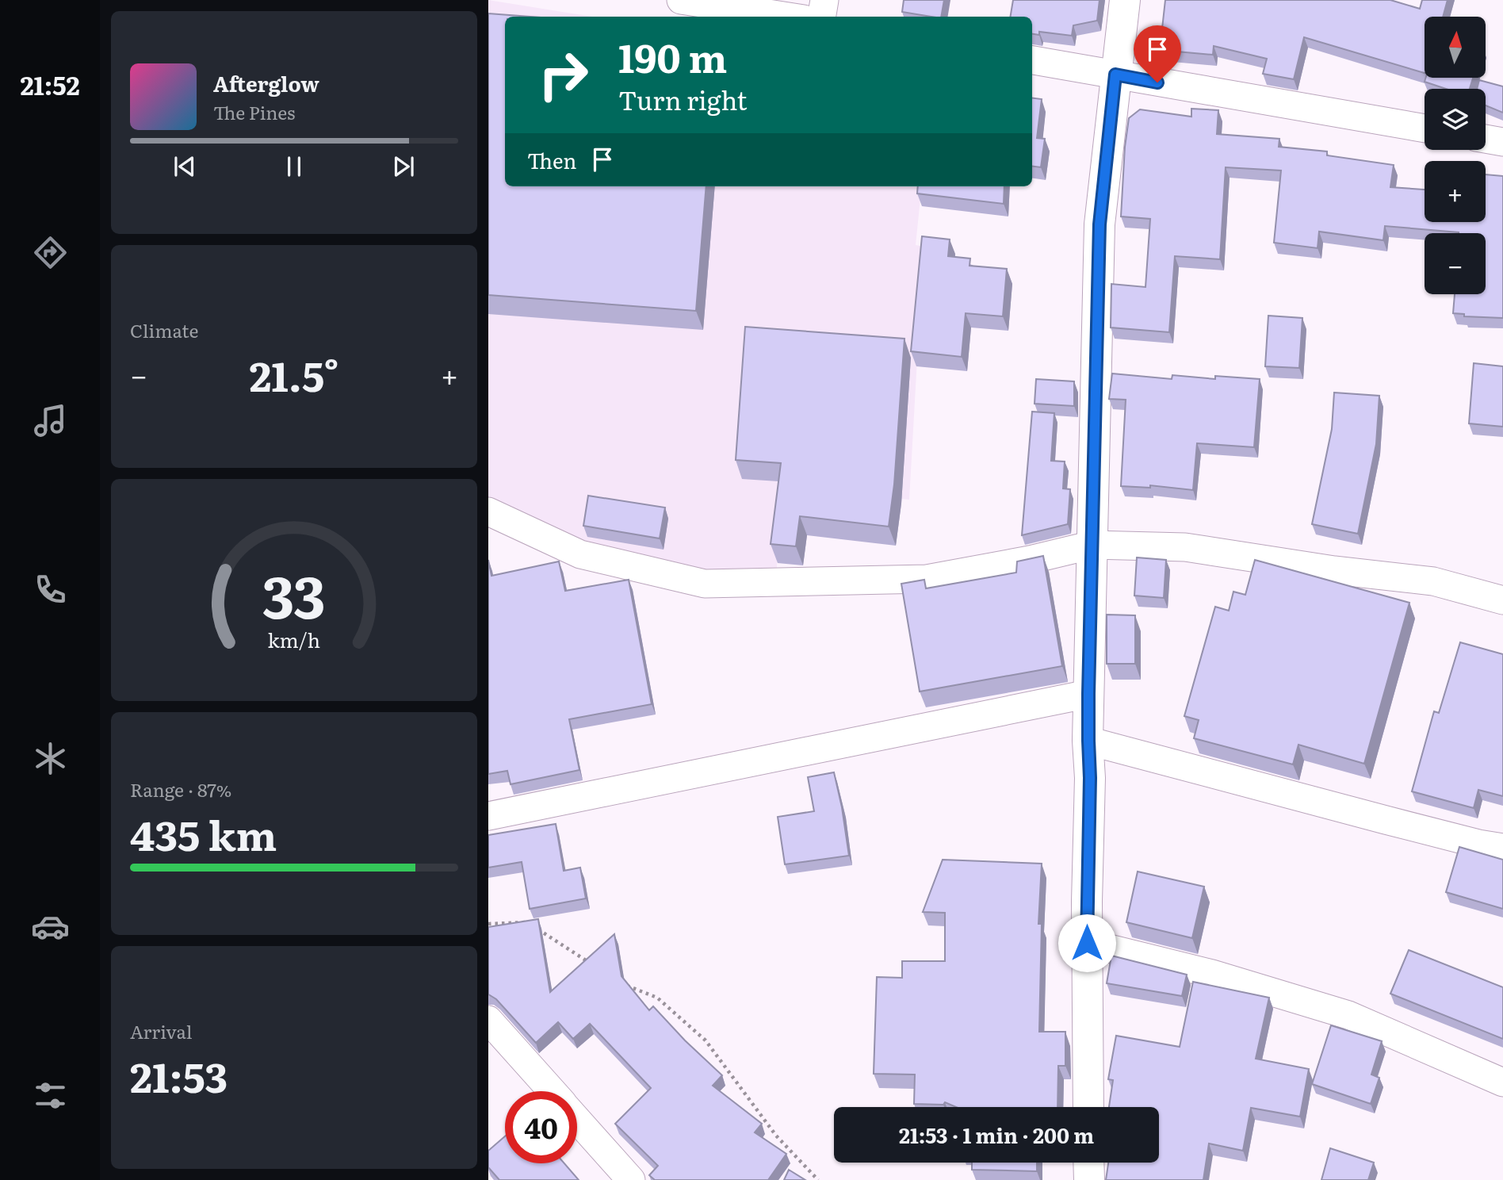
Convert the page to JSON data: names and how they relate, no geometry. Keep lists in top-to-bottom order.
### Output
{
  "north": "top",
  "page": {
    "tabs": "21:52",
    "map_buttons": ["+", "−"],
    "turn": ["190 m", "Turn right"],
    "song": ["Afterglow", "The Pines"],
    "then": "Then",
    "tile": [
      "Climate",
      ["Range · 87%", "435 km"],
      ["Arrival", "21:53"]
    ],
    "heat": ["−", "21.5°", "+"],
    "limit": "40",
    "trip": "21:53 · 1 min · 200 m",
    "gauge": ["33", "km/h"]
  }
}
